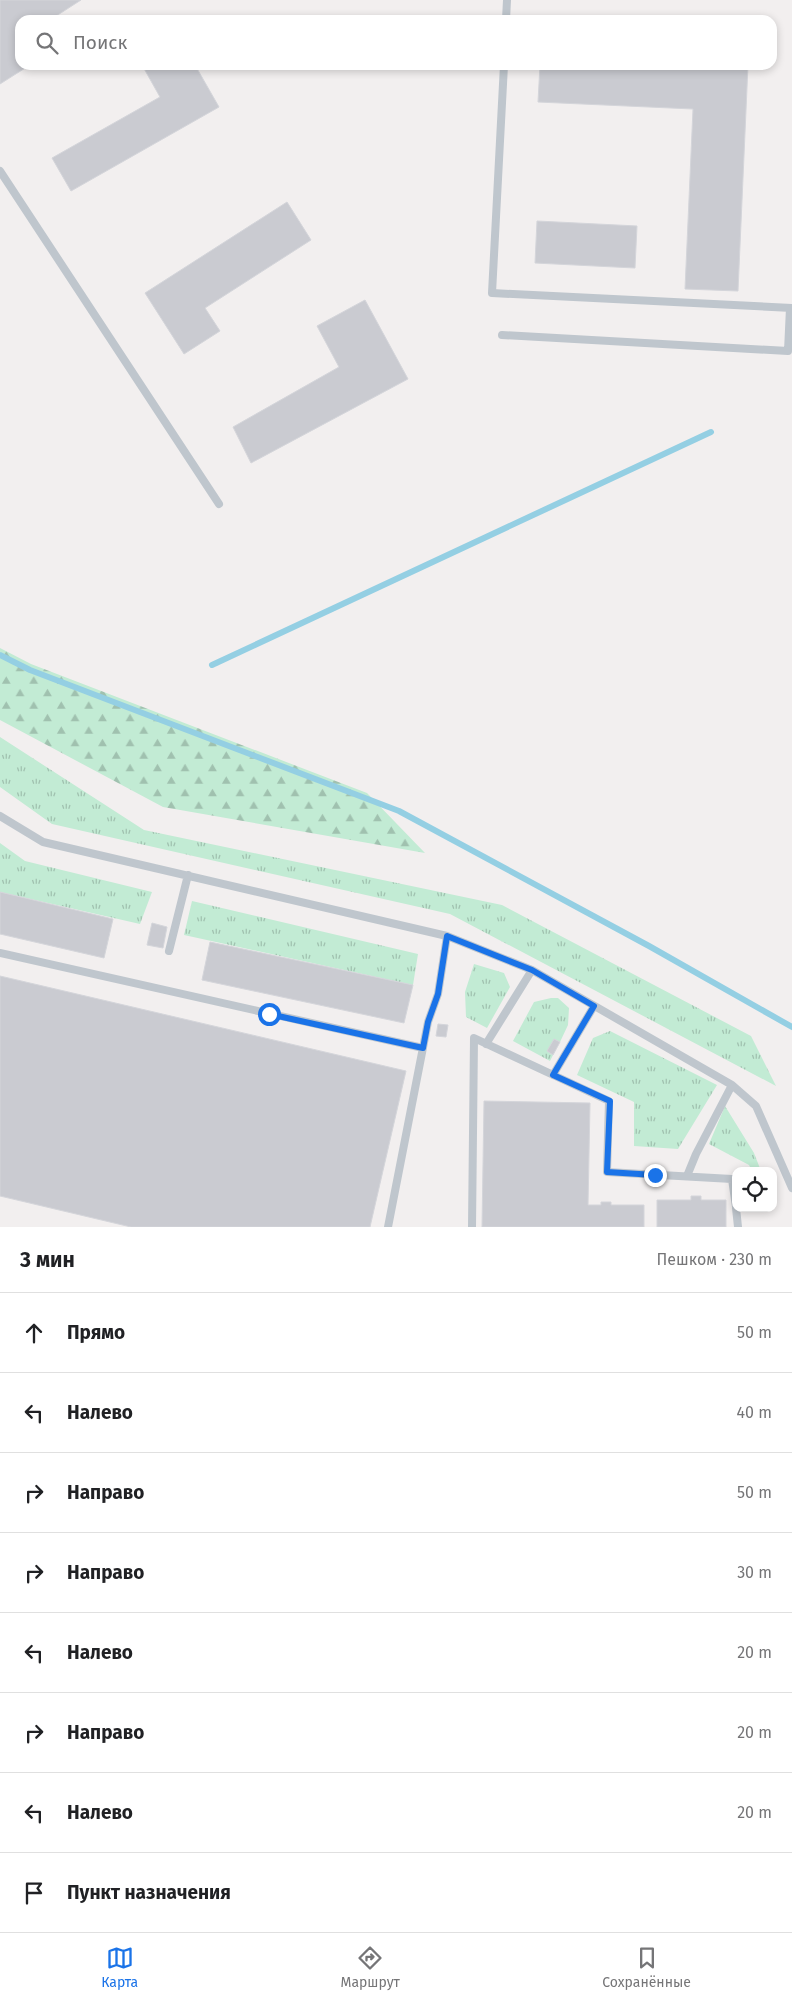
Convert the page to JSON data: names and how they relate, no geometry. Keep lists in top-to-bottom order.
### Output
{
  "page": {
    "search": "Поиск",
    "heading": ["3 мин", "Пешком · 230 m"],
    "list": [
      ["Прямо", "50 m"],
      ["Налево", "40 m"],
      ["Направо", "50 m"],
      ["Направо", "30 m"],
      ["Налево", "20 m"],
      ["Направо", "20 m"],
      ["Налево", "20 m"],
      "Пункт назначения"
    ],
    "nav": ["Карта", "Маршрут", "Сохранённые"]
  }
}
